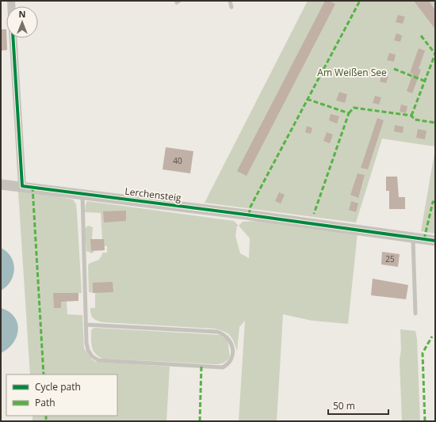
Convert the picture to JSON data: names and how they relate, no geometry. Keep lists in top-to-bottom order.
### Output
{
  "streets": {
    "street": ["Lerchensteig"]
  },
  "parks": ["Am Weißen See"],
  "house_numbers": ["40", "25"],
  "legend": ["Cycle path", "Path"],
  "scale_bar": "50 m",
  "north": "top"
}
